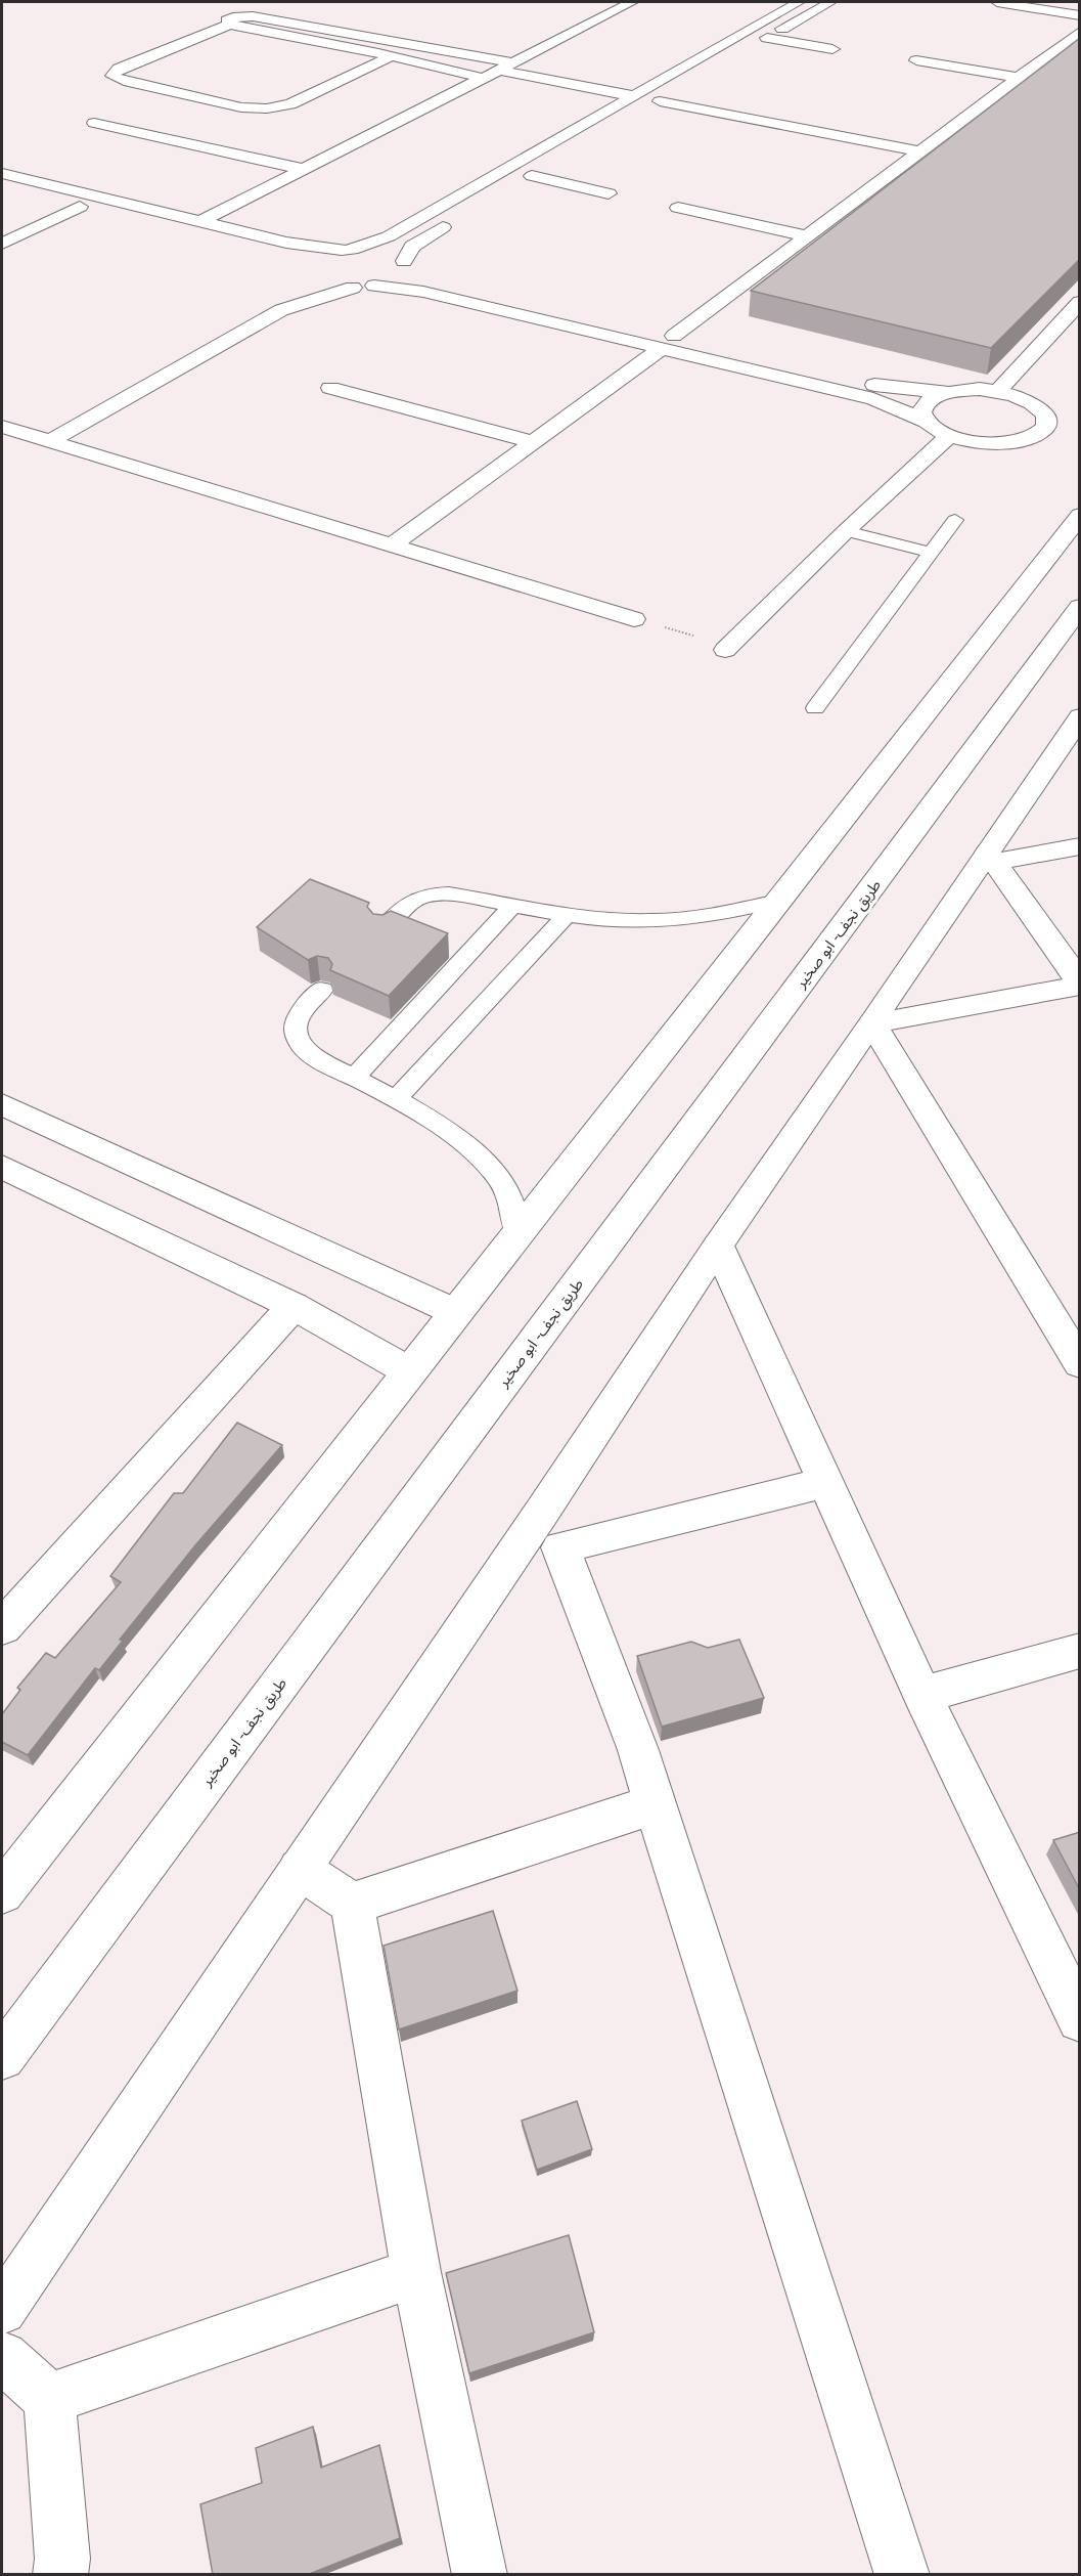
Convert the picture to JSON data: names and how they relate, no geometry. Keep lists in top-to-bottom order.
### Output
{
  "streets": {
    "main road": ["طريق نجف - ابو صخير"]
  }
}
